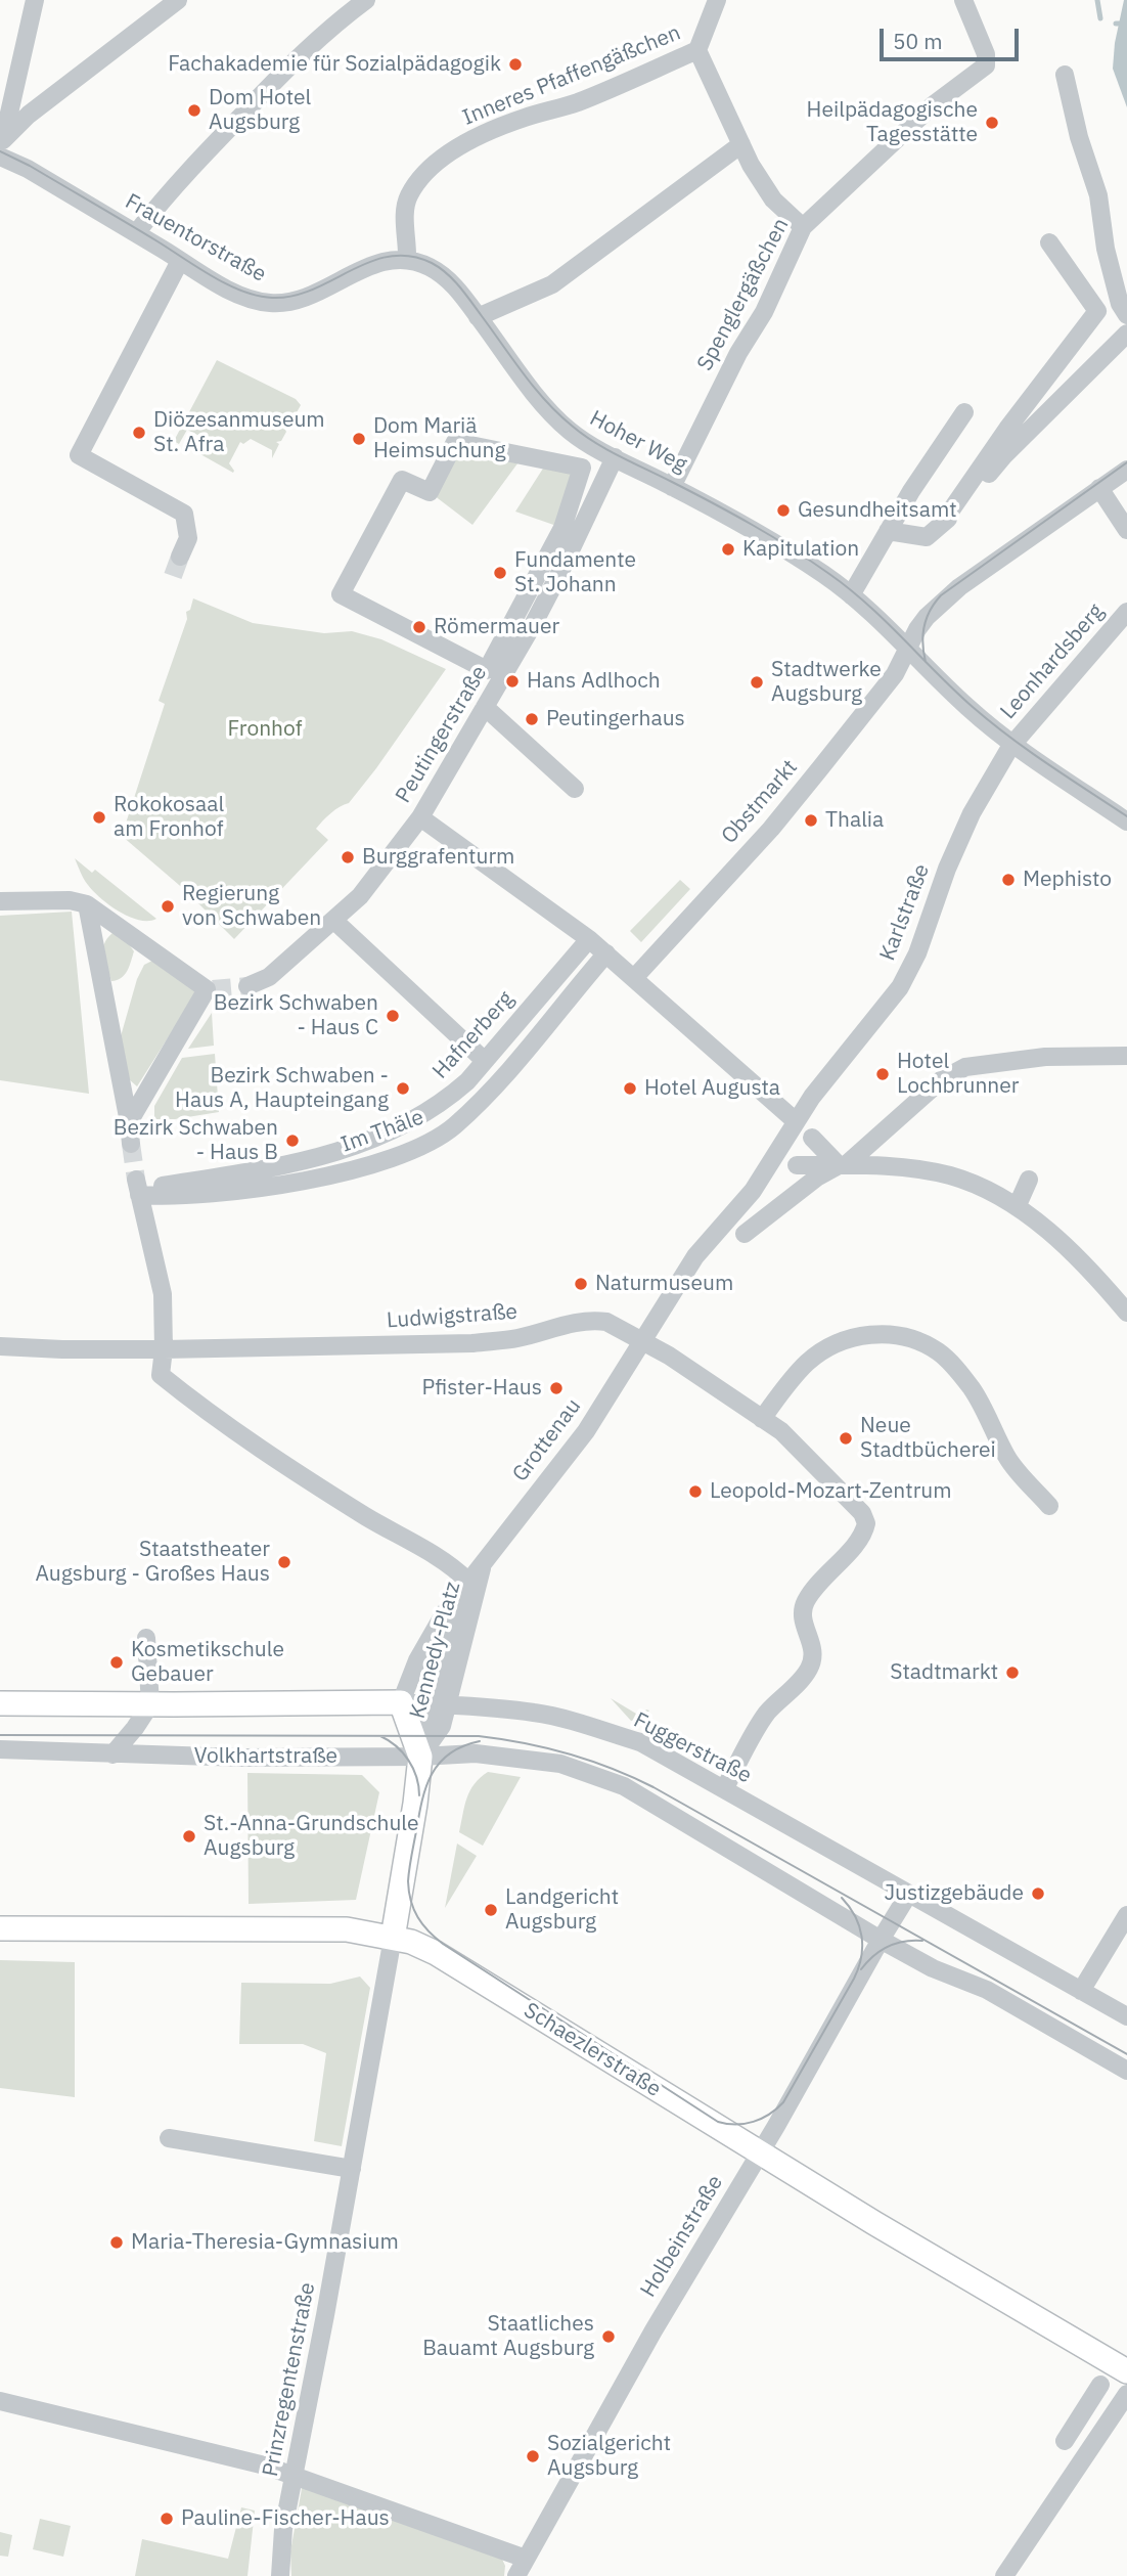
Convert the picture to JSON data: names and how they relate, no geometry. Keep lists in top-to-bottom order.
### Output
{
  "streets": {
    "main road": ["Schaezlerstraße"],
    "street": [
      "Inneres Pfaffengäßchen",
      "Frauentorstraße",
      "Spenglergäßchen",
      "Hoher Weg",
      "Leonhardsberg",
      "Peutingerstraße",
      "Obstmarkt",
      "Karlstraße",
      "Hafnerberg",
      "Im Thäle",
      "Ludwigstraße",
      "Grottenau",
      "Kennedy-Platz",
      "Fuggerstraße",
      "Volkhartstraße",
      "Holbeinstraße",
      "Prinzregentenstraße"
    ]
  },
  "crossings": [
    ["Inneres Pfaffengäßchen", "Hoher Weg"],
    ["Frauentorstraße", "Hoher Weg"],
    ["Spenglergäßchen", "Hoher Weg"],
    ["Hoher Weg", "Leonhardsberg"],
    ["Hoher Weg", "Peutingerstraße"],
    ["Hoher Weg", "Obstmarkt"],
    ["Hoher Weg", "Karlstraße"],
    ["Leonhardsberg", "Karlstraße"],
    ["Hafnerberg", "Im Thäle"],
    ["Ludwigstraße", "Grottenau"],
    ["Ludwigstraße", "Fuggerstraße"],
    ["Grottenau", "Kennedy-Platz"],
    ["Kennedy-Platz", "Fuggerstraße"],
    ["Kennedy-Platz", "Volkhartstraße"],
    ["Schaezlerstraße", "Holbeinstraße"],
    ["Schaezlerstraße", "Prinzregentenstraße"]
  ],
  "parks": ["Fronhof"],
  "places": [
    "Fachakademie für Sozialpädagogik",
    "Dom Hotel Augsburg",
    "Heilpädagogische Tagesstätte",
    "Diözesanmuseum St. Afra",
    "Dom Mariä Heimsuchung",
    "Gesundheitsamt",
    "Kapitulation",
    "Fundamente St. Johann",
    "Römermauer",
    "Hans Adlhoch",
    "Stadtwerke Augsburg",
    "Peutingerhaus",
    "Rokokosaal am Fronhof",
    "Thalia",
    "Burggrafenturm",
    "Mephisto",
    "Regierung von Schwaben",
    "Bezirk Schwaben - Haus C",
    "Hotel Lochbrunner",
    "Bezirk Schwaben - Haus A, Haupteingang",
    "Hotel Augusta",
    "Bezirk Schwaben - Haus B",
    "Naturmuseum",
    "Pfister-Haus",
    "Neue Stadtbücherei",
    "Leopold-Mozart-Zentrum",
    "Staatstheater Augsburg - Großes Haus",
    "Kosmetikschule Gebauer",
    "Stadtmarkt",
    "St.-Anna-Grundschule Augsburg",
    "Justizgebäude",
    "Landgericht Augsburg",
    "Maria-Theresia-Gymnasium",
    "Staatliches Bauamt Augsburg",
    "Sozialgericht Augsburg",
    "Pauline-Fischer-Haus"
  ],
  "scale_bar": "50 m"
}
